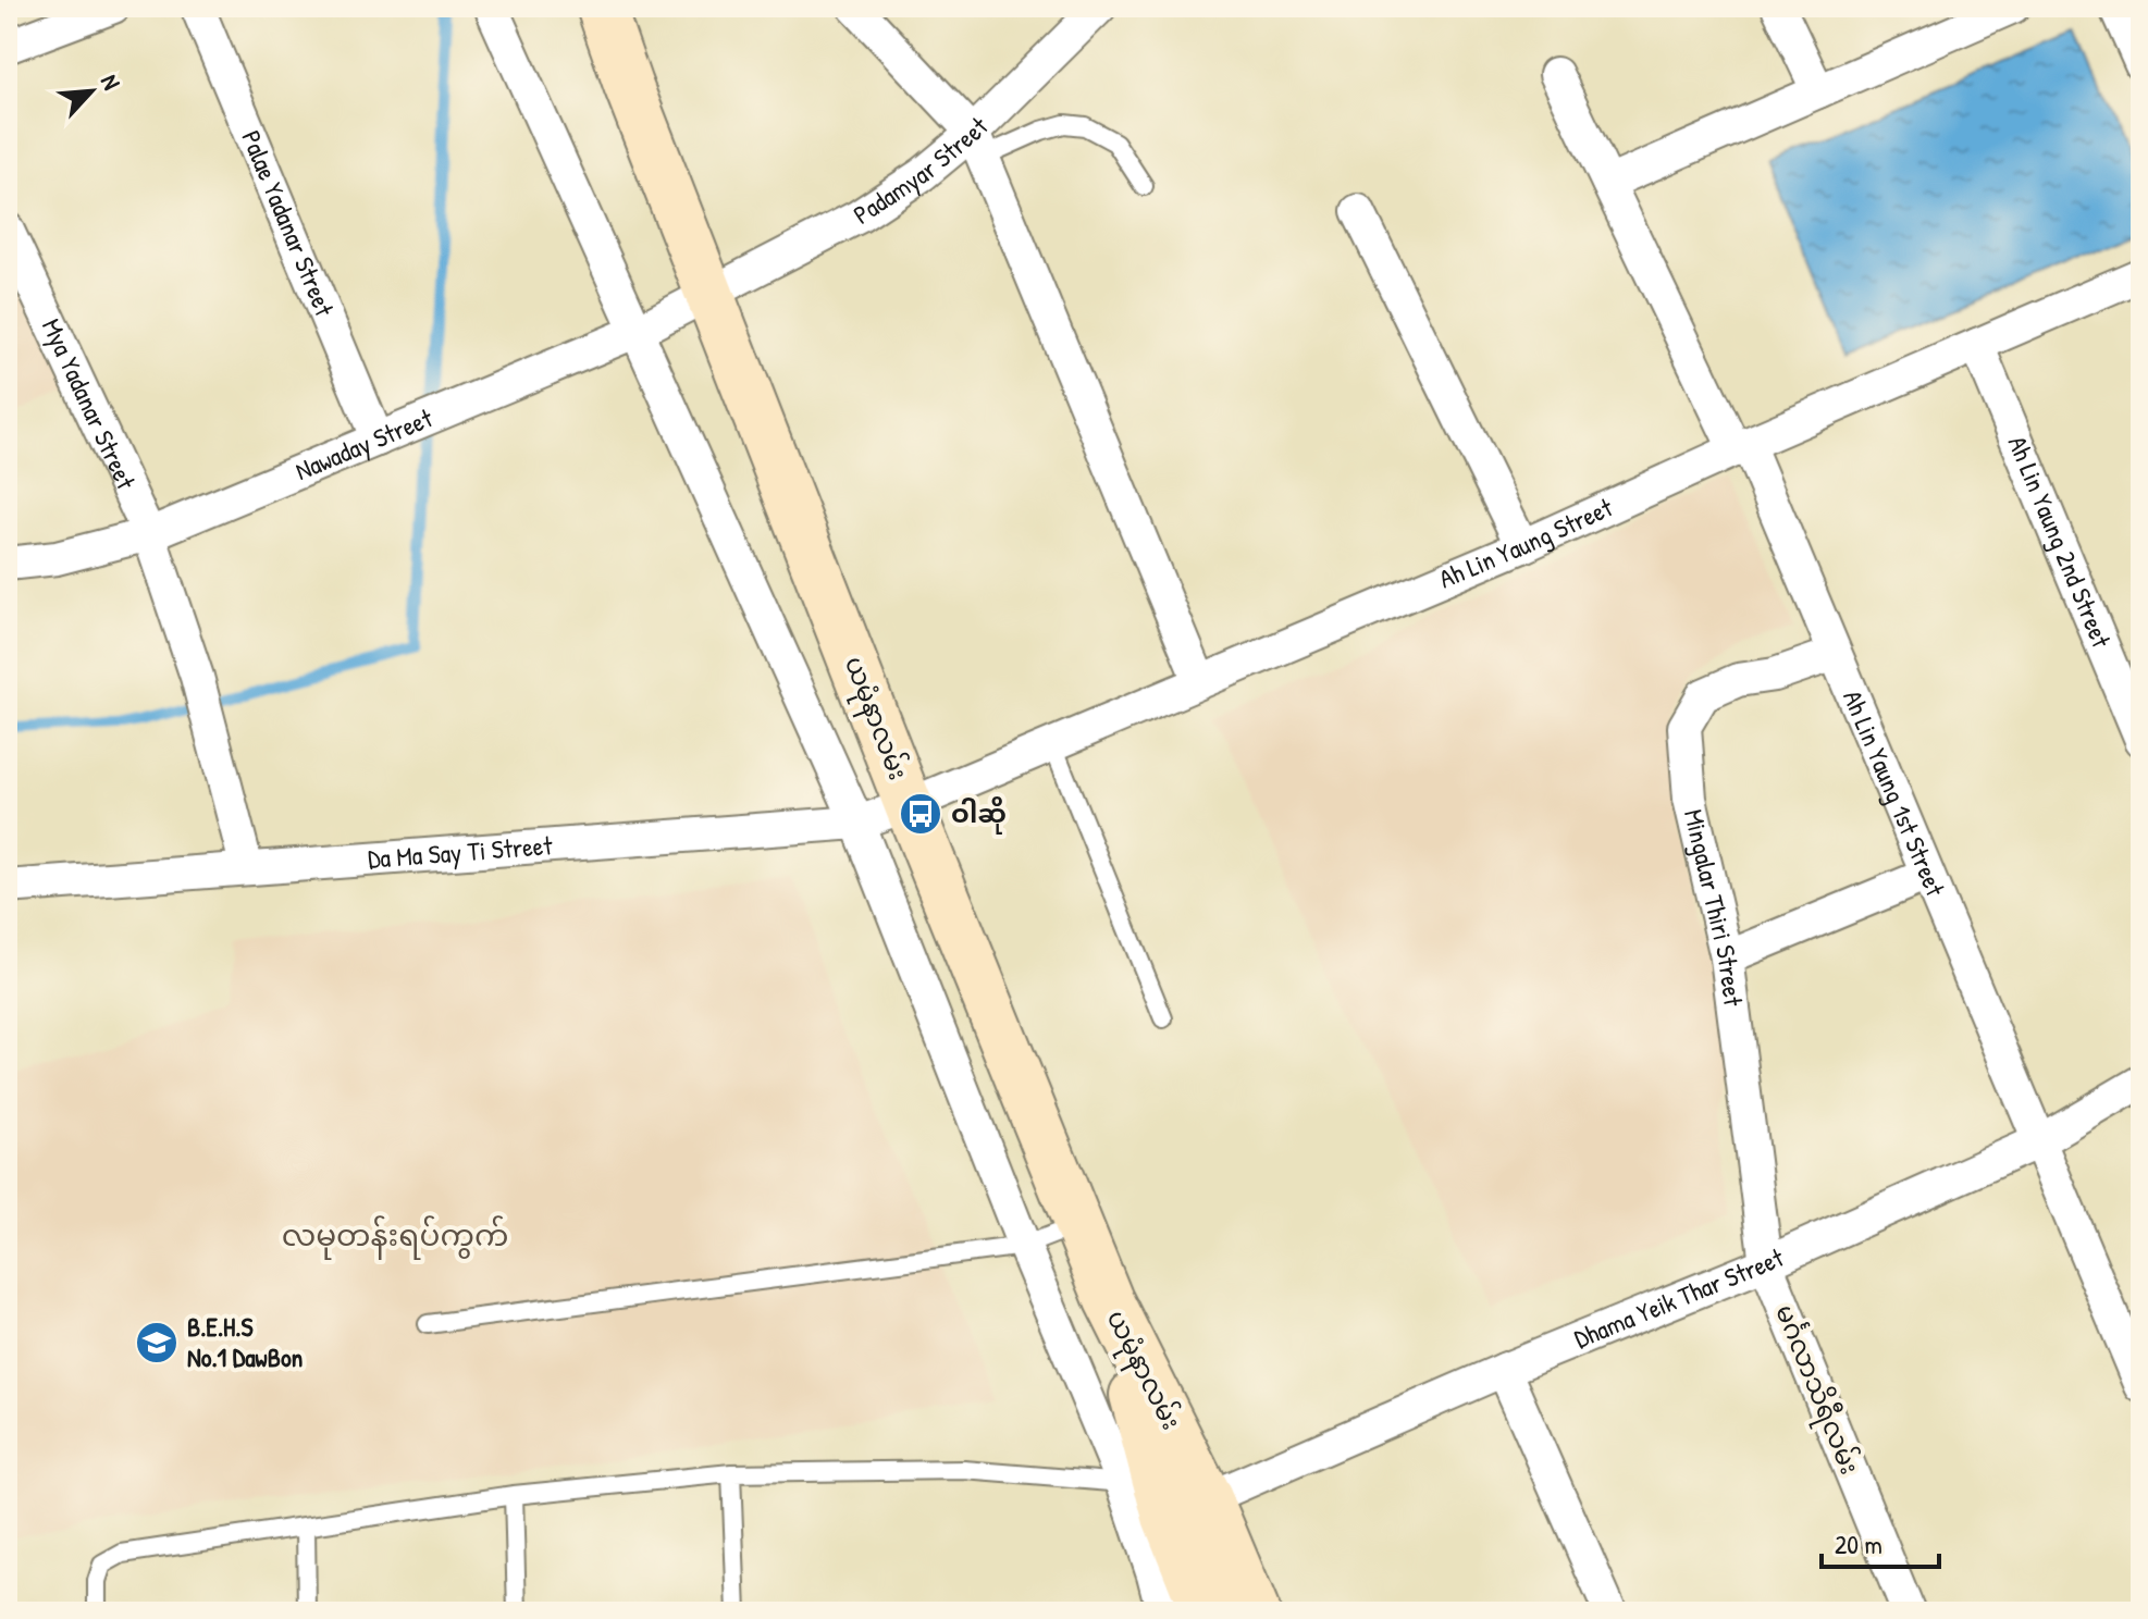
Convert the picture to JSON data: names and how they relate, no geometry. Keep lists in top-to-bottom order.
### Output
{
  "streets": {
    "main road": ["ယမုံနာလမ်း"],
    "street": [
      "Padamyar Street",
      "Palae Yadanar Street",
      "Mya Yadanar Street",
      "Nawaday Street",
      "Ah Lin Yaung Street",
      "Ah Lin Yaung 2nd Street",
      "Ah Lin Yaung 1st Street",
      "Da Ma Say Ti Street",
      "Mingalar Thiri Street",
      "Dhama Yeik Thar Street",
      "မင်္ဂလာသိရီလမ်း"
    ]
  },
  "crossings": [
    ["Padamyar Street", "Nawaday Street"],
    ["Padamyar Street", "ယမုံနာလမ်း"],
    ["Palae Yadanar Street", "Nawaday Street"],
    ["Mya Yadanar Street", "Nawaday Street"],
    ["Mya Yadanar Street", "Da Ma Say Ti Street"],
    ["Nawaday Street", "ယမုံနာလမ်း"],
    ["Ah Lin Yaung Street", "Ah Lin Yaung 2nd Street"],
    ["Ah Lin Yaung Street", "ယမုံနာလမ်း"],
    ["Ah Lin Yaung Street", "Ah Lin Yaung 1st Street"],
    ["Ah Lin Yaung Street", "Da Ma Say Ti Street"],
    ["ယမုံနာလမ်း", "Da Ma Say Ti Street"],
    ["ယမုံနာလမ်း", "Dhama Yeik Thar Street"],
    ["Ah Lin Yaung 1st Street", "Mingalar Thiri Street"],
    ["Ah Lin Yaung 1st Street", "Dhama Yeik Thar Street"],
    ["Mingalar Thiri Street", "Dhama Yeik Thar Street"],
    ["Mingalar Thiri Street", "မင်္ဂလာသိရီလမ်း"],
    ["Dhama Yeik Thar Street", "မင်္ဂလာသိရီလမ်း"]
  ],
  "districts": ["လမုတန်းရပ်ကွက်"],
  "places": {
    "bus stop": ["ဝါဆို"],
    "school or university": ["B.E.H.S No.1 DawBon"]
  },
  "scale_bar": "20 m",
  "north": "top right"
}
